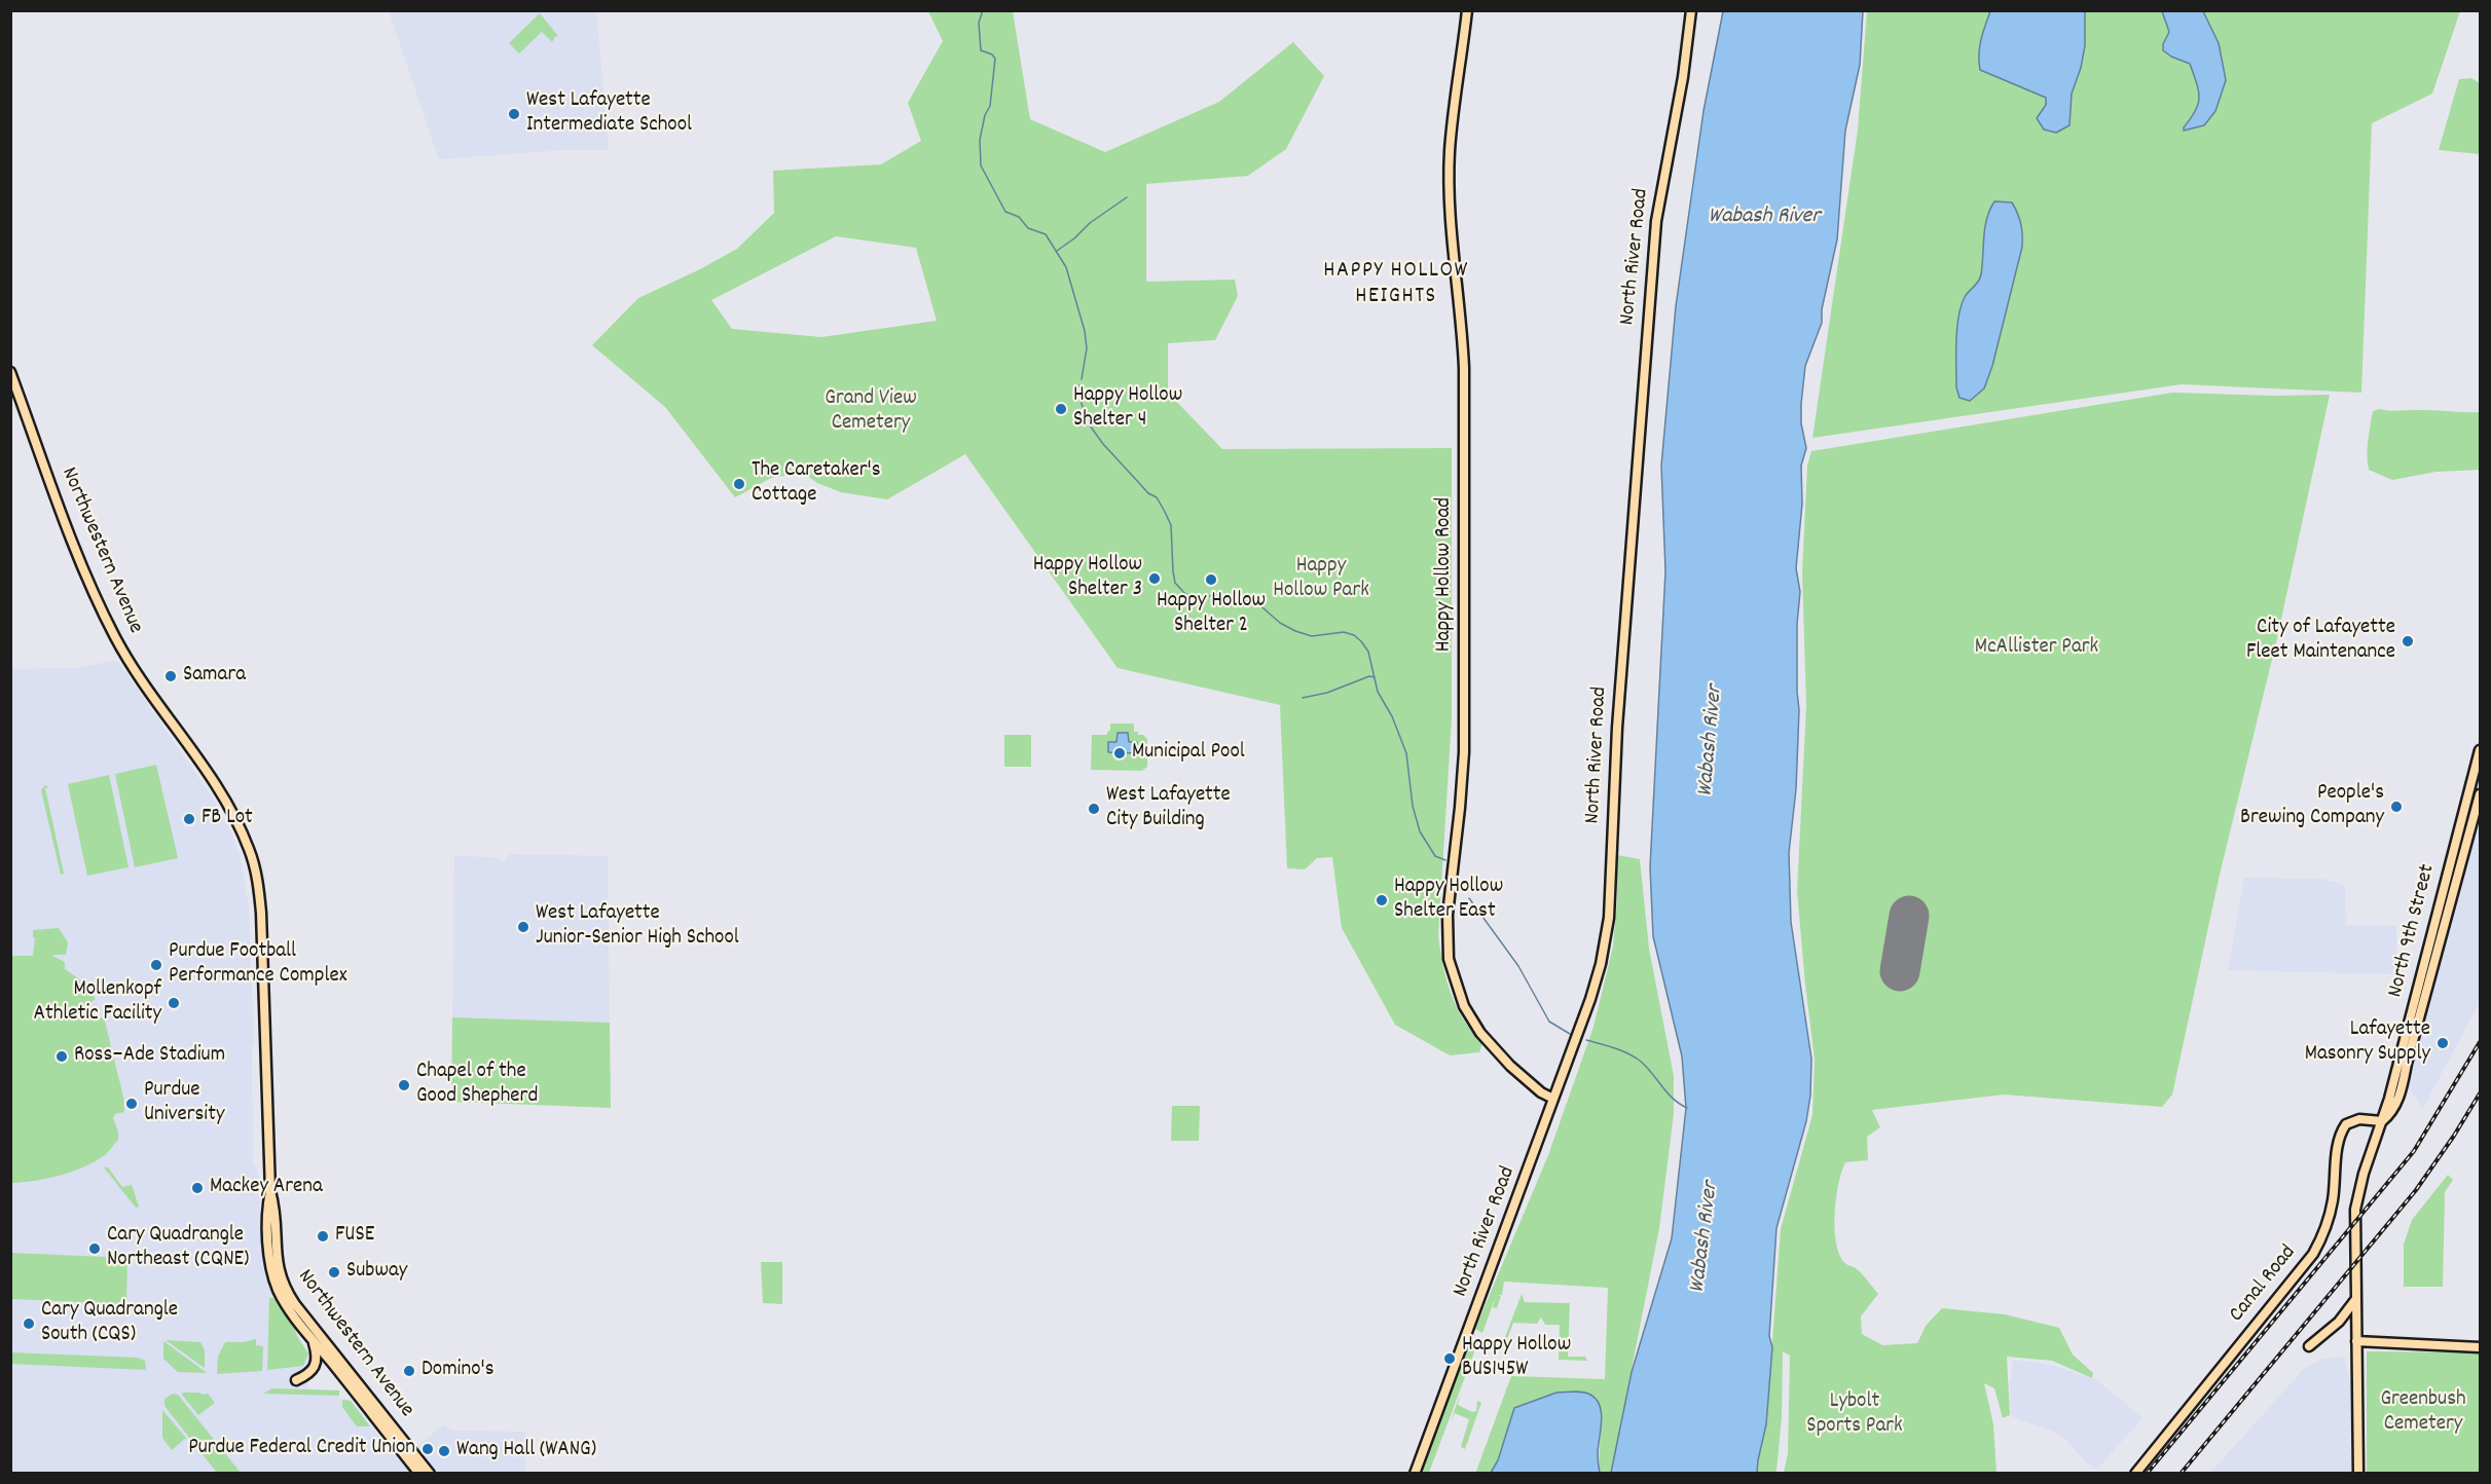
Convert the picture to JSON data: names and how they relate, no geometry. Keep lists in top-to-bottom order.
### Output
{
  "streets": {
    "main road": [
      "North River Road",
      "Northwestern Avenue",
      "Happy Hollow Road",
      "North 9th Street",
      "Canal Road"
    ]
  },
  "crossings": [
    ["North River Road", "Happy Hollow Road"],
    ["North 9th Street", "Canal Road"]
  ],
  "districts": ["HAPPY HOLLOW HEIGHTS"],
  "water": ["Wabash River"],
  "parks": [
    "Grand View Cemetery",
    "Happy Hollow Park",
    "McAllister Park",
    "Greenbush Cemetery",
    "Lybolt Sports Park"
  ],
  "places": [
    "West Lafayette Intermediate School",
    "Happy Hollow Shelter 4",
    "The Caretaker's Cottage",
    "Happy Hollow Shelter 3",
    "Happy Hollow Shelter 2",
    "City of Lafayette Fleet Maintenance",
    "Samara",
    "Municipal Pool",
    "People's Brewing Company",
    "West Lafayette City Building",
    "FB Lot",
    "Happy Hollow Shelter East",
    "West Lafayette Junior-Senior High School",
    "Purdue Football Performance Complex",
    "Mollenkopf Athletic Facility",
    "Lafayette Masonry Supply",
    "Ross–Ade Stadium",
    "Chapel of the Good Shepherd",
    "Purdue University",
    "Mackey Arena",
    "FUSE",
    "Cary Quadrangle Northeast (CQNE)",
    "Subway",
    "Cary Quadrangle South (CQS)",
    "Happy Hollow BUS145W",
    "Domino's",
    "Purdue Federal Credit Union",
    "Wang Hall (WANG)"
  ]
}
